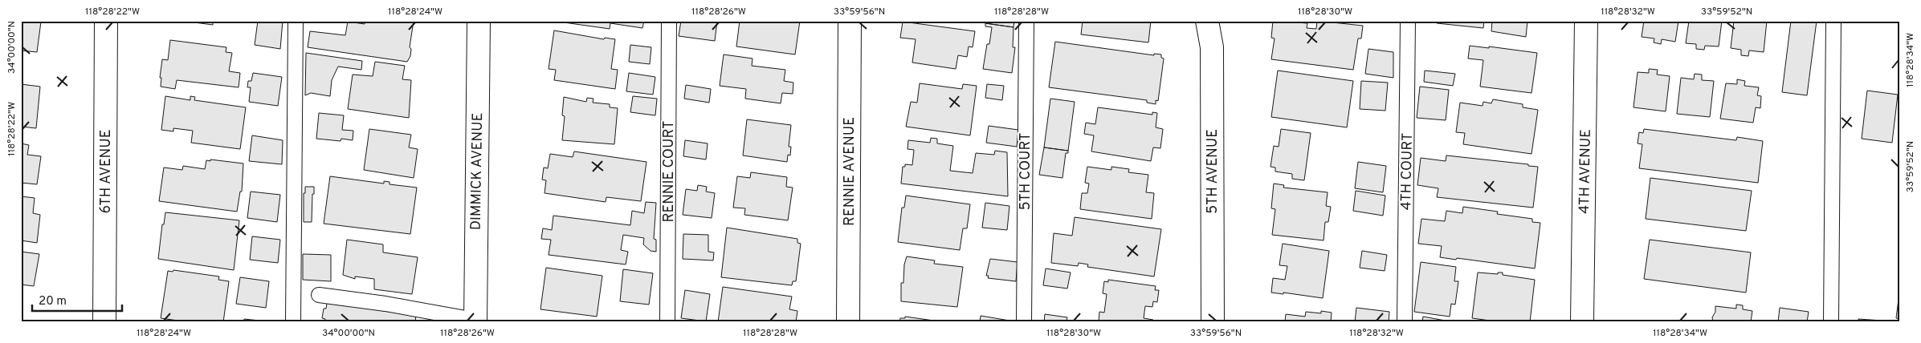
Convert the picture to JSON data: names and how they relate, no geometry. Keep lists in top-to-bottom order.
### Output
{
  "streets": {
    "street": [
      "6TH AVENUE",
      "DIMMICK AVENUE",
      "RENNIE AVENUE",
      "5TH AVENUE",
      "4TH AVENUE"
    ],
    "lane": ["RENNIE COURT", "5TH COURT", "4TH COURT"]
  },
  "scale_bar": "20 m",
  "coordinates": [
    "118°28'22\"W",
    "118°28'24\"W",
    "118°28'26\"W",
    "33°59'56\"N",
    "118°28'28\"W",
    "118°28'30\"W",
    "118°28'32\"W",
    "33°59'52\"N",
    "34°00'00\"N",
    "118°28'34\"W"
  ]
}
